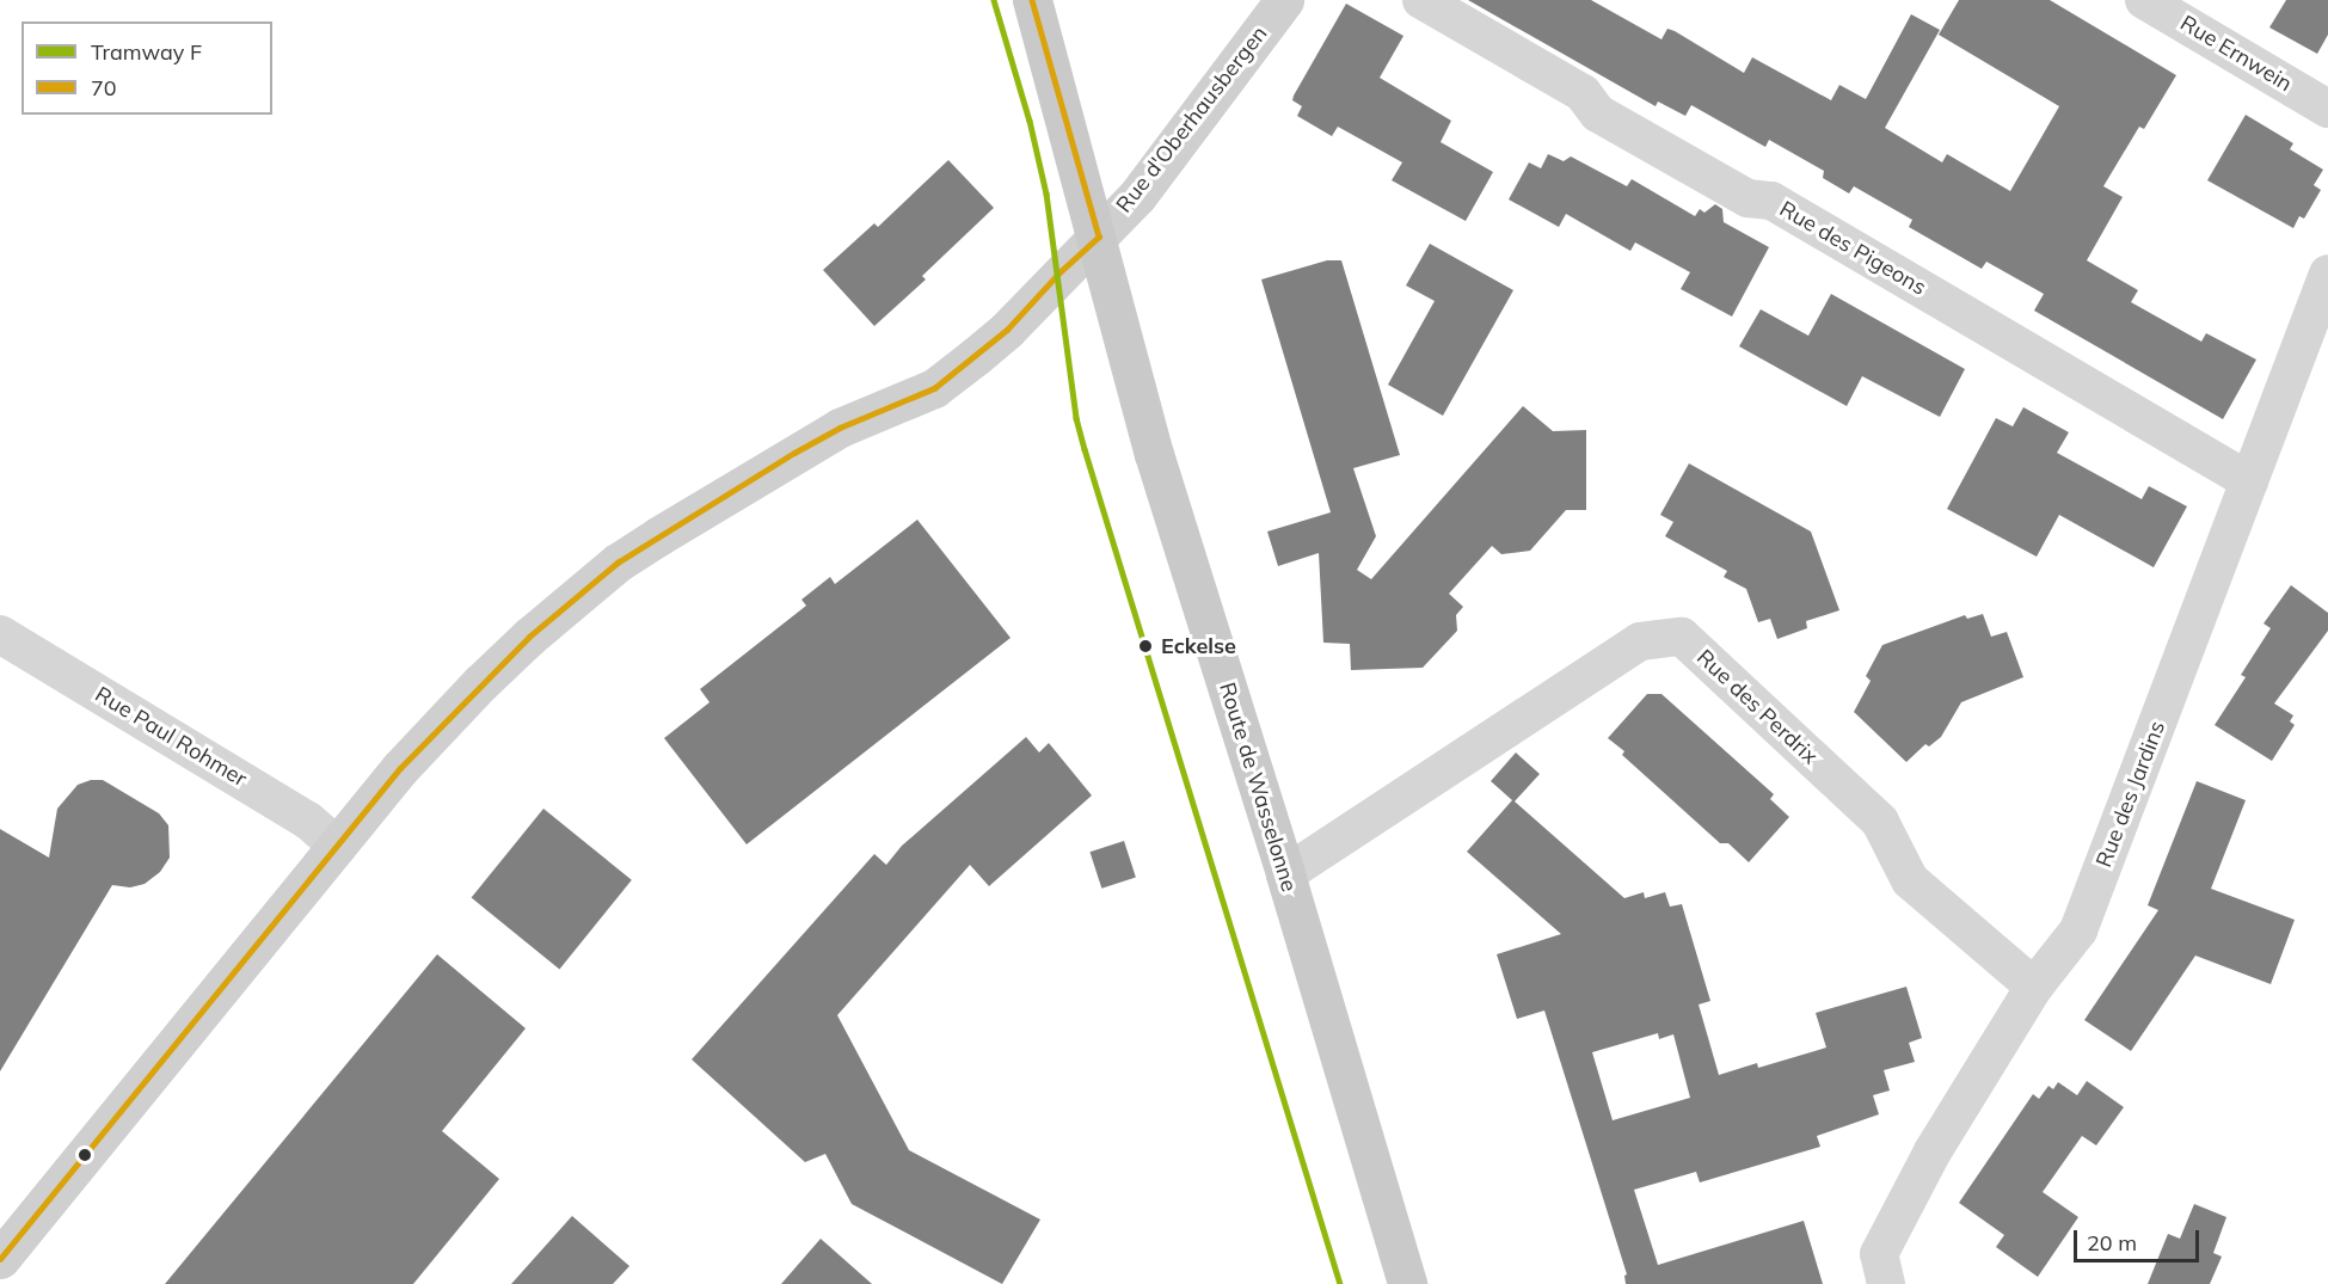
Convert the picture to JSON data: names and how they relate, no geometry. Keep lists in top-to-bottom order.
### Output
{
  "streets": {
    "main road": ["Route de Wasselonne"],
    "street": [
      "Rue Ernwein",
      "Rue d'Oberhausbergen",
      "Rue des Pigeons",
      "Rue des Perdrix",
      "Rue Paul Rohmer",
      "Rue des Jardins"
    ]
  },
  "crossings": [
    ["Rue d'Oberhausbergen", "Rue Paul Rohmer"],
    ["Rue d'Oberhausbergen", "Route de Wasselonne"],
    ["Rue des Pigeons", "Rue des Jardins"],
    ["Rue des Perdrix", "Route de Wasselonne"],
    ["Rue des Perdrix", "Rue des Jardins"]
  ],
  "places": ["Eckelse"],
  "lines": ["tram line F", "transit line 70"],
  "legend": ["Tramway F", "70"],
  "scale_bar": "20 m"
}
